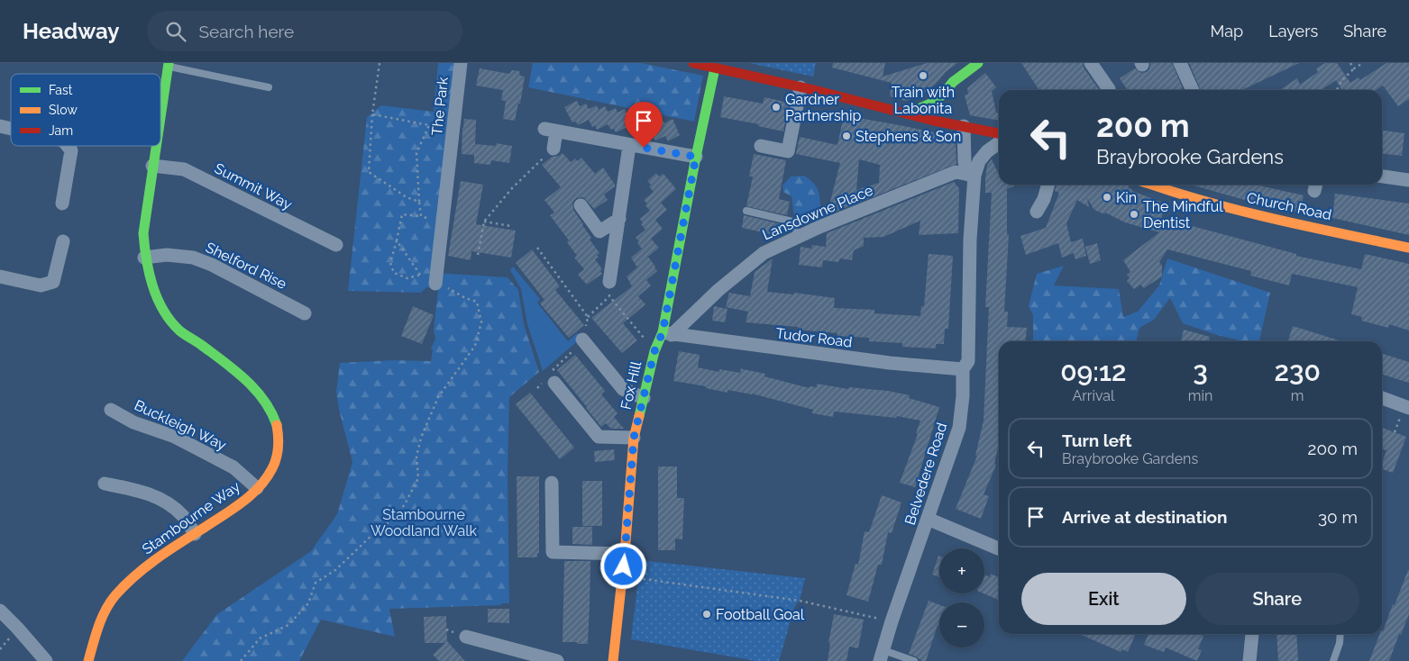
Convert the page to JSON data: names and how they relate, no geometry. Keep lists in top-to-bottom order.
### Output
{
  "streets": {
    "street": [
      "The Park",
      "Summit Way",
      "Church Road",
      "Lansdowne Place",
      "Shelford Rise",
      "Tudor Road",
      "Fox Hill",
      "Buckleigh Way",
      "Belvedere Road",
      "Stambourne Way"
    ]
  },
  "crossings": [
    ["Summit Way", "Stambourne Way"],
    ["Lansdowne Place", "Tudor Road"],
    ["Lansdowne Place", "Fox Hill"],
    ["Lansdowne Place", "Belvedere Road"],
    ["Shelford Rise", "Stambourne Way"],
    ["Tudor Road", "Fox Hill"],
    ["Tudor Road", "Belvedere Road"],
    ["Buckleigh Way", "Stambourne Way"]
  ],
  "parks": ["Stambourne Woodland Walk"],
  "places": [
    "Train with Labonita",
    "Gardner Partnership",
    "Stephens & Son",
    "Kin",
    "The Mindful Dentist",
    "Football Goal"
  ],
  "legend": ["Fast", "Slow", "Jam"],
  "page": {
    "header": "Headway",
    "search": "Search here",
    "nav": ["Map", "Layers", "Share"],
    "turn": ["200 m", "Braybrooke Gardens"],
    "eta": [
      "09:12",
      "Arrival",
      "3",
      "min",
      "230",
      "m"
    ],
    "list": [
      {
        "name": "Turn left",
        "note": "Braybrooke Gardens",
        "value": "200 m"
      },
      {
        "name": "Arrive at destination",
        "value": "30 m"
      }
    ],
    "map_buttons": ["+", "−"],
    "buttons": ["Exit", "Share"]
  }
}
